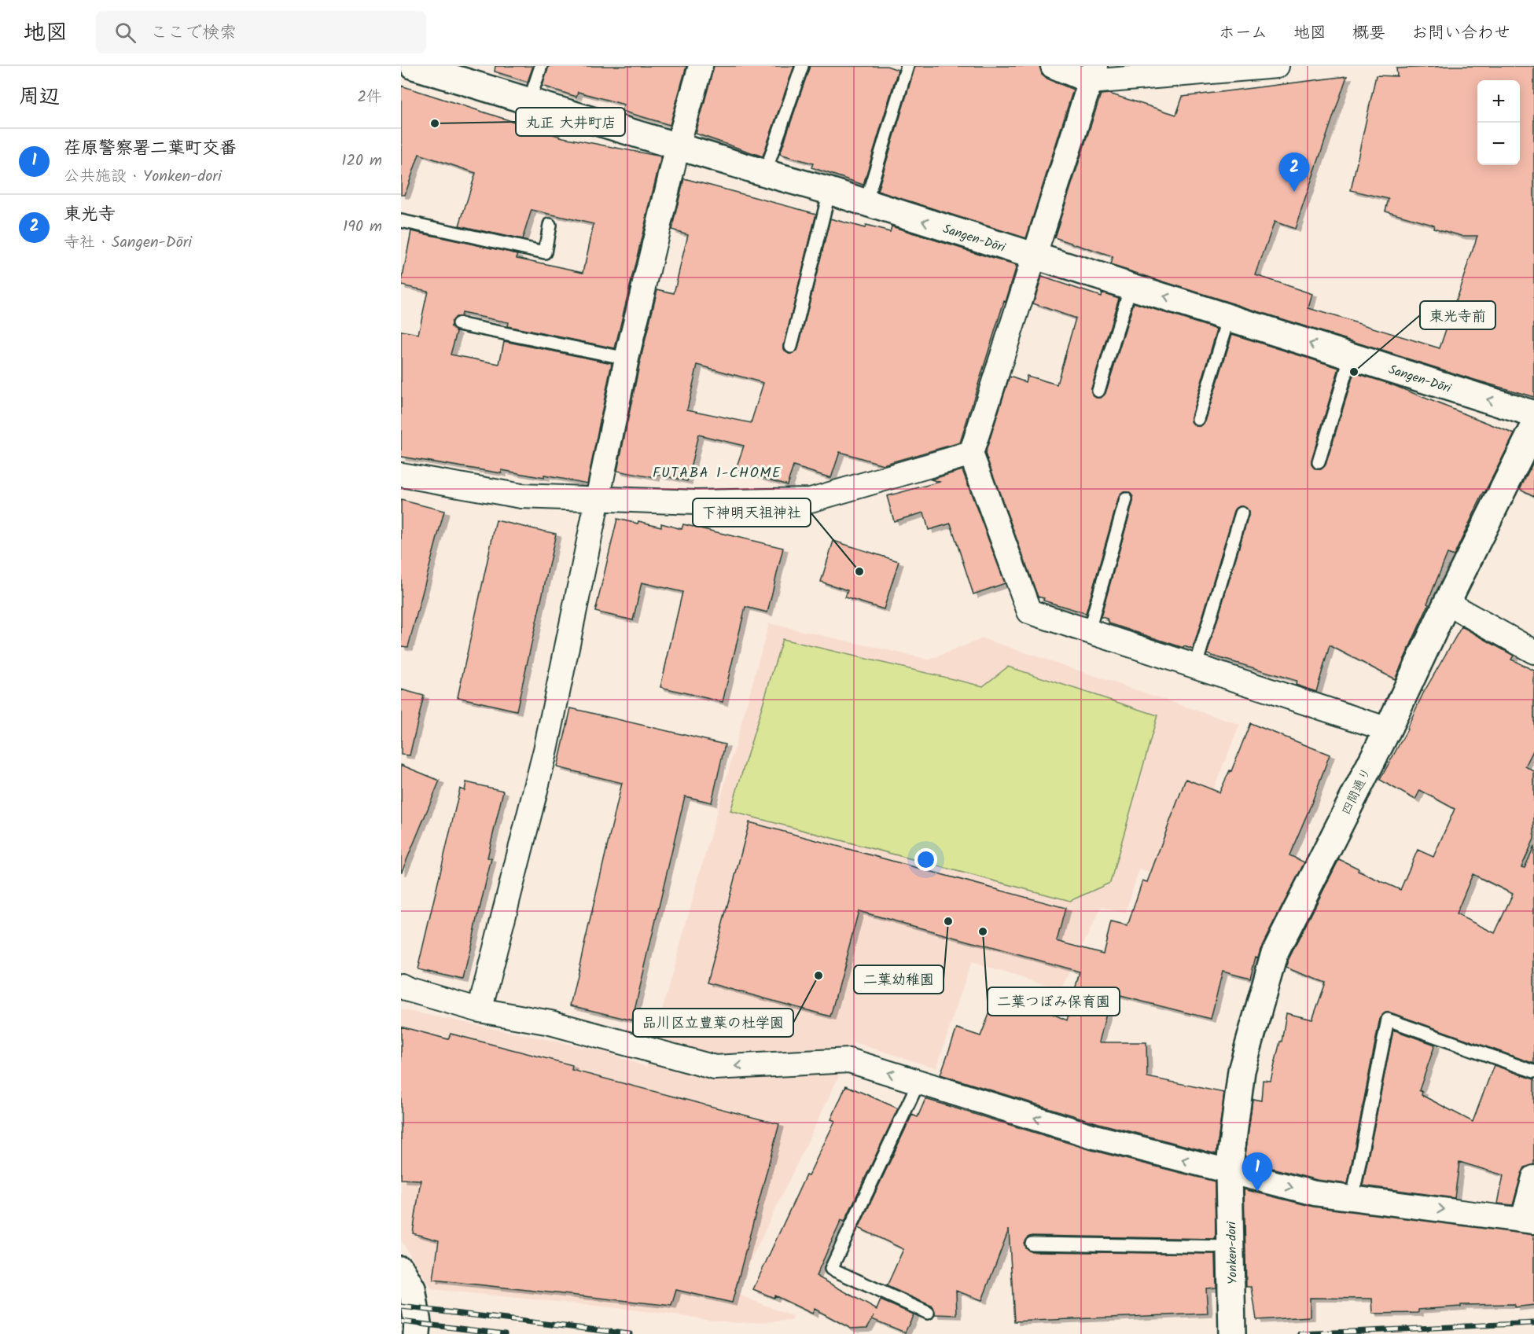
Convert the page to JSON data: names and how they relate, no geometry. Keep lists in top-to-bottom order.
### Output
{
  "streets": {
    "street": ["Sangen-Dōri", "四間通り", "Yonken-dori"]
  },
  "crossings": [
    ["四間通り", "Yonken-dori"]
  ],
  "one_way": ["Sangen-Dōri"],
  "districts": ["FUTABA 1-CHOME"],
  "places": [
    "丸正 大井町店",
    "東光寺前",
    "下神明天祖神社",
    "二葉幼稚園",
    "二葉つぼみ保育園",
    "品川区立豊葉の杜学園"
  ],
  "page": {
    "header": "地図",
    "search": "ここで検索",
    "nav": [
      "ホーム",
      "地図",
      "概要",
      "お問い合わせ"
    ],
    "heading": ["周辺", "2件"],
    "map_buttons": ["+", "−"],
    "list": [
      {
        "mark": "1",
        "name": "荏原警察署二葉町交番",
        "note": "公共施設 · Yonken-dori",
        "value": "120 m"
      },
      {
        "mark": "2",
        "name": "東光寺",
        "note": "寺社 · Sangen-Dōri",
        "value": "190 m"
      }
    ],
    "pins": ["2", "1"]
  }
}
